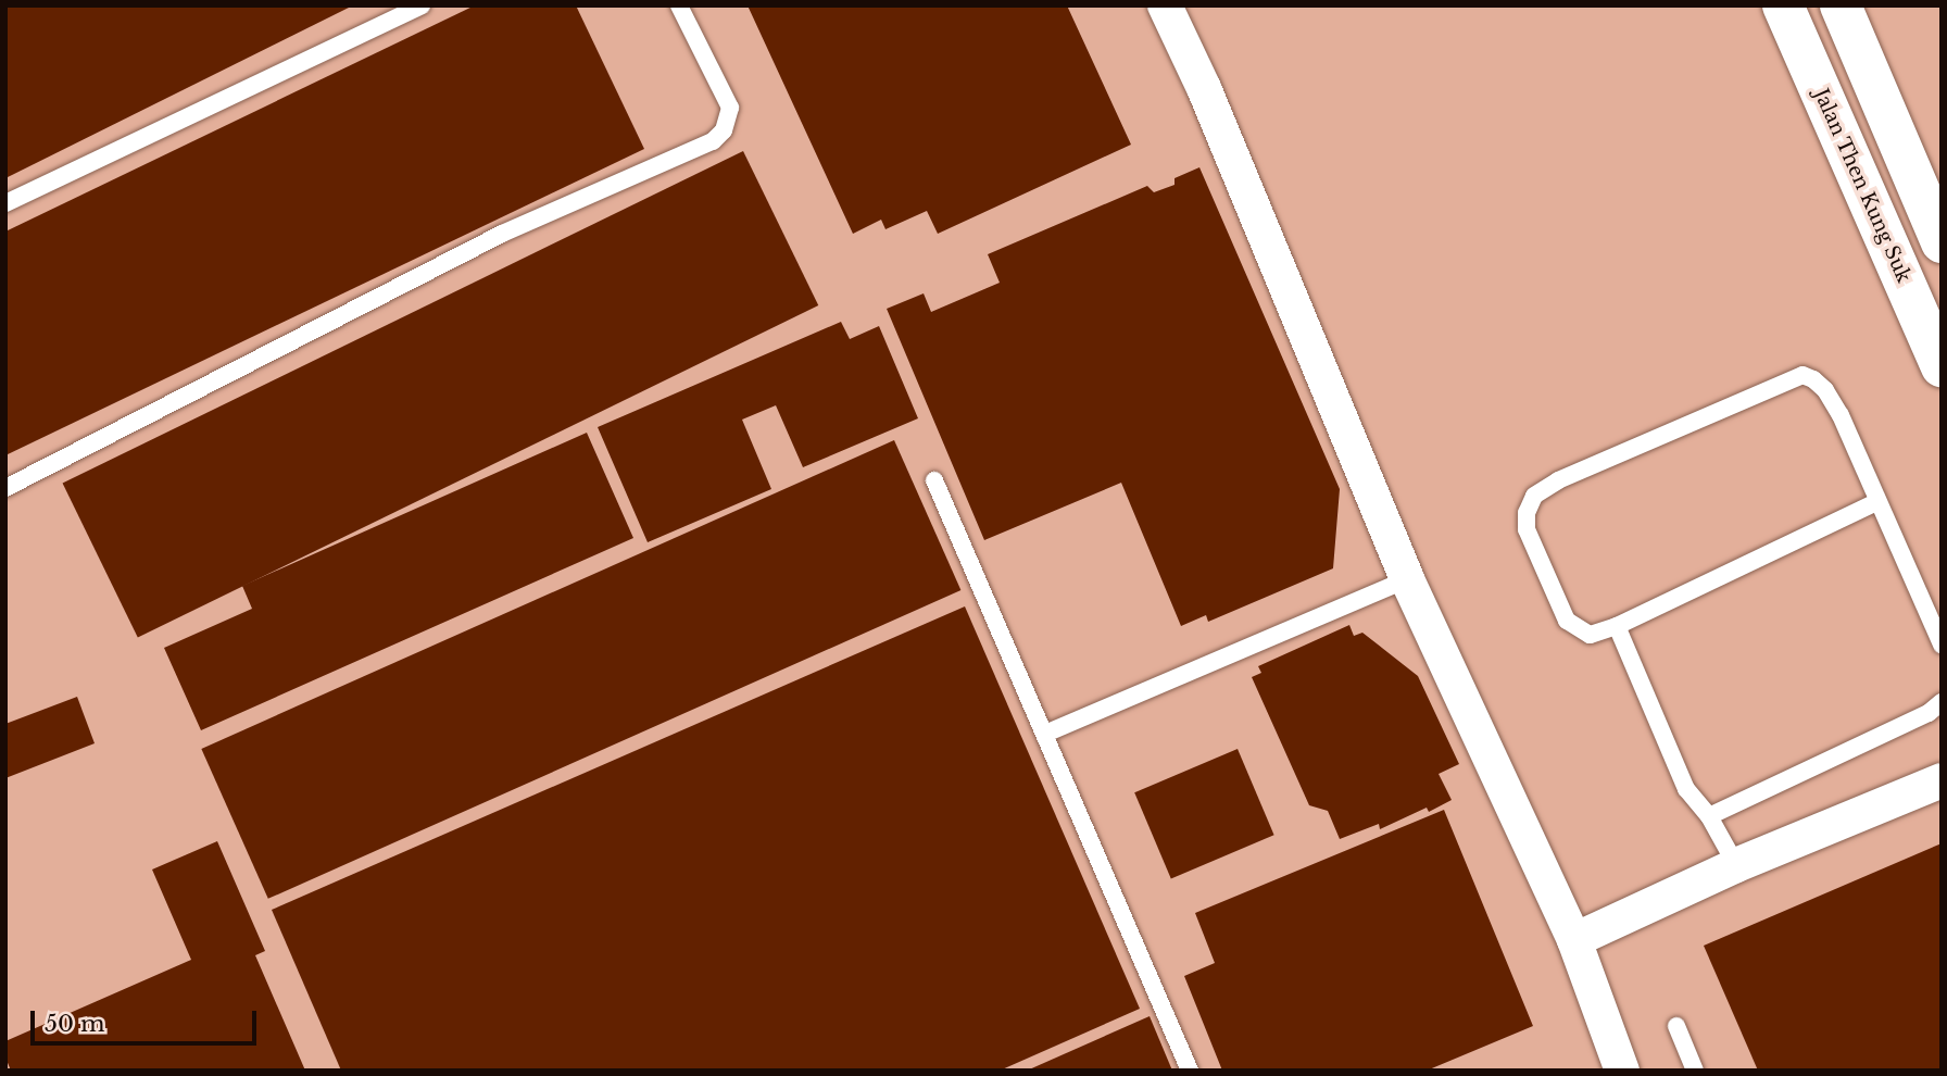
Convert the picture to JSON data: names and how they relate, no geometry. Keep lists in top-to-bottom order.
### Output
{
  "streets": {
    "street": ["Jalan Then Kung Suk"]
  },
  "scale_bar": "50 m"
}
